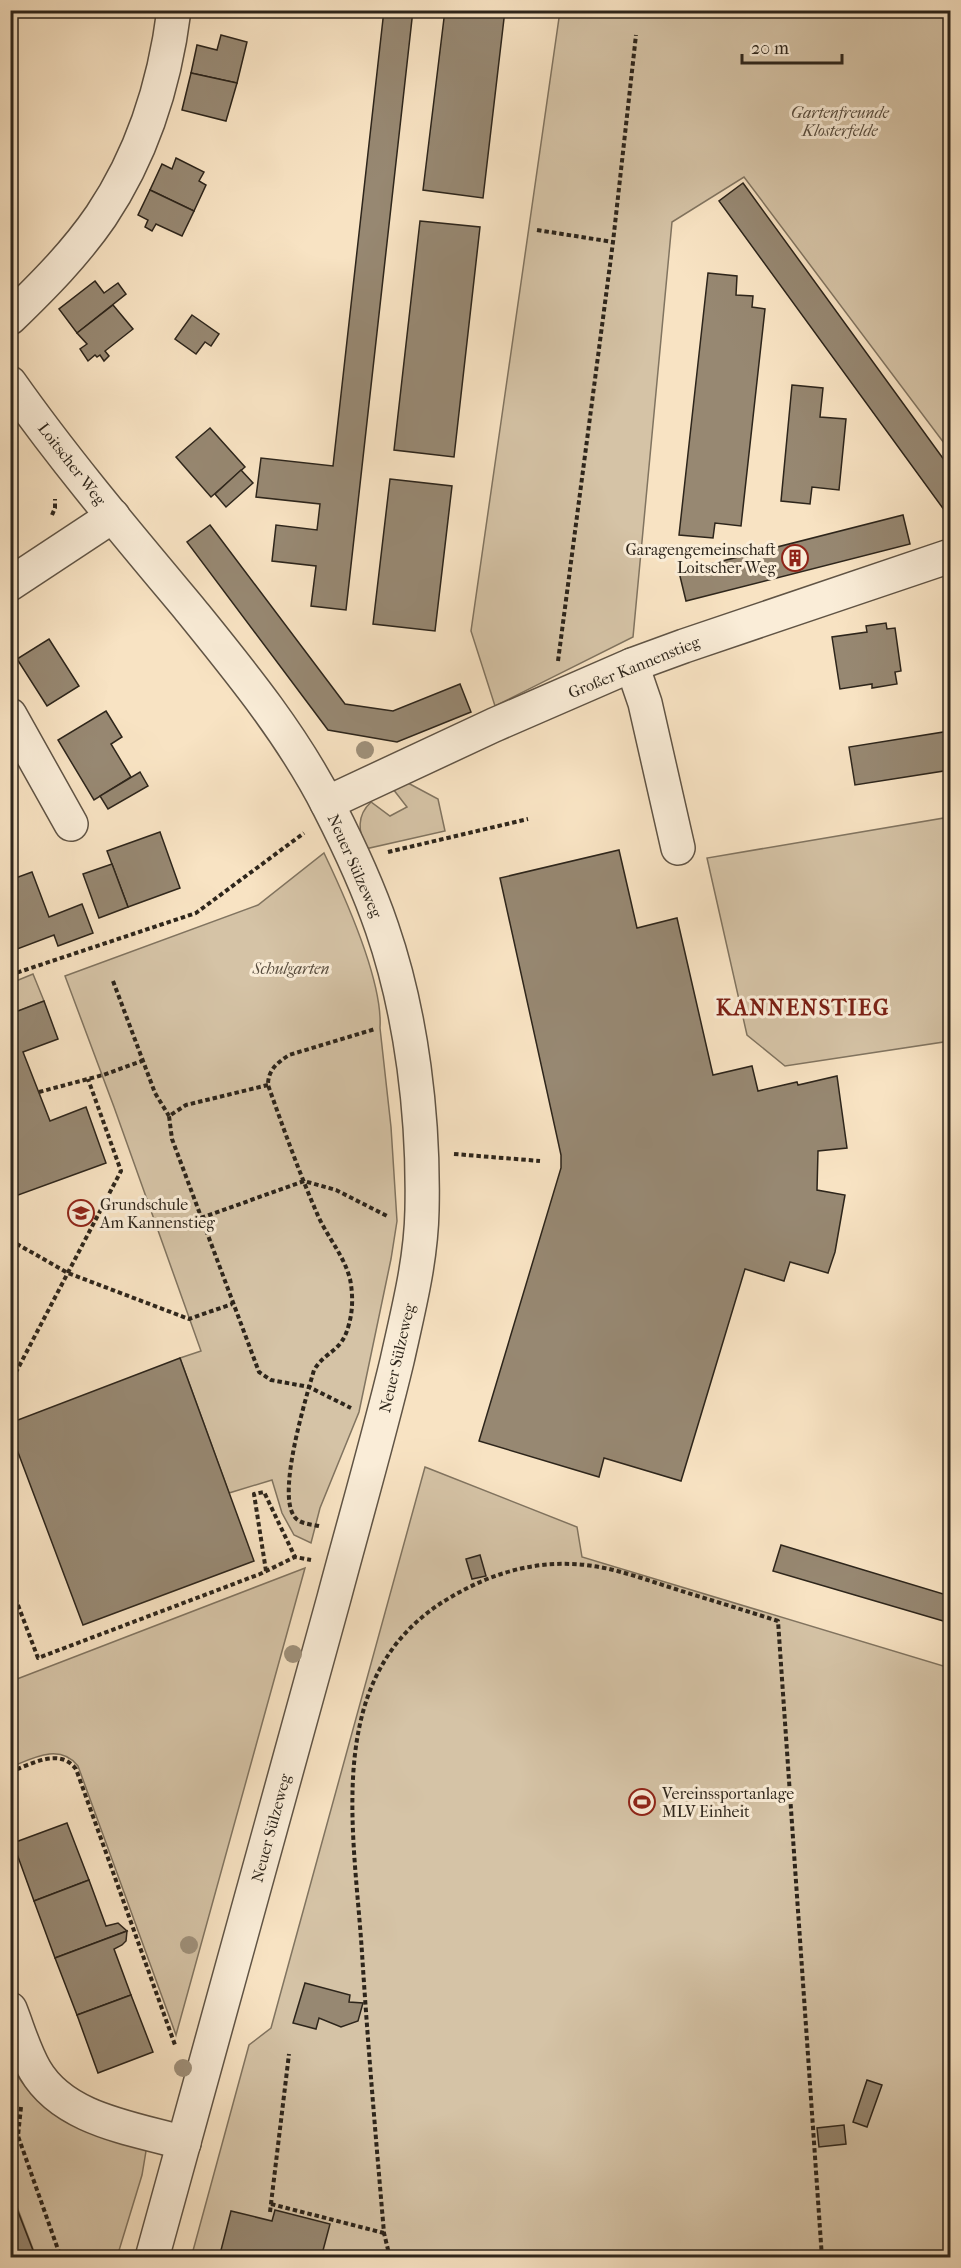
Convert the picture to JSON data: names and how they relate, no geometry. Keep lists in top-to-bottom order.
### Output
{
  "streets": {
    "street": ["Loitscher Weg", "Großer Kannenstieg", "Neuer Sülzeweg"]
  },
  "crossings": [
    ["Loitscher Weg", "Neuer Sülzeweg"],
    ["Großer Kannenstieg", "Neuer Sülzeweg"]
  ],
  "districts": ["KANNENSTIEG"],
  "parks": ["Gartenfreunde Klosterfelde", "Schulgarten"],
  "places": {
    "building": ["Garagengemeinschaft Loitscher Weg"],
    "school or university": ["Grundschule Am Kannenstieg"],
    "sports": ["Vereinssportanlage MLV Einheit"]
  },
  "scale_bar": "20 m"
}
